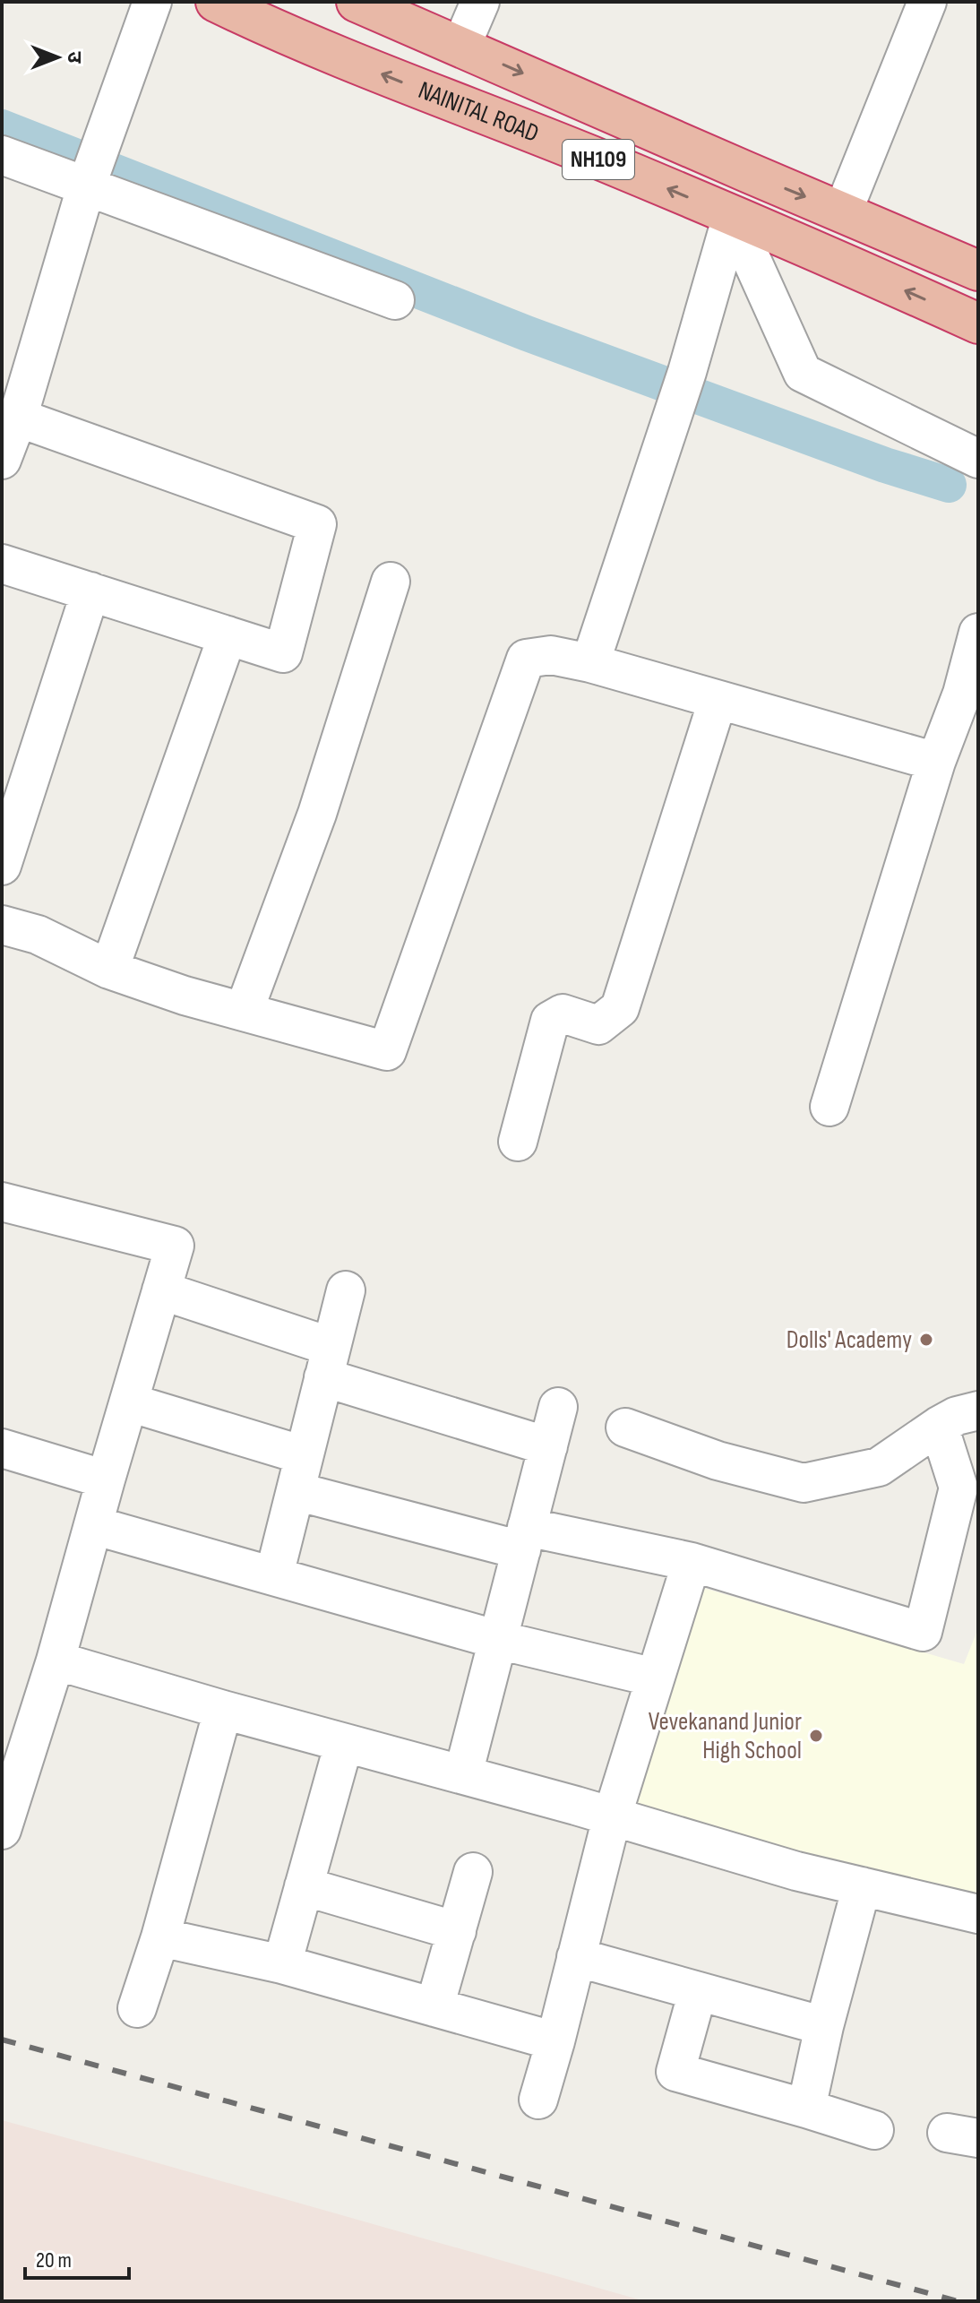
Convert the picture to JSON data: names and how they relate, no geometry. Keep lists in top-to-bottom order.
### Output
{
  "streets": {
    "highway": ["NAINITAL ROAD", "NH109"]
  },
  "places": ["Dolls' Academy", "Vevekanand Junior High School"],
  "scale_bar": "20 m",
  "north": "right"
}
